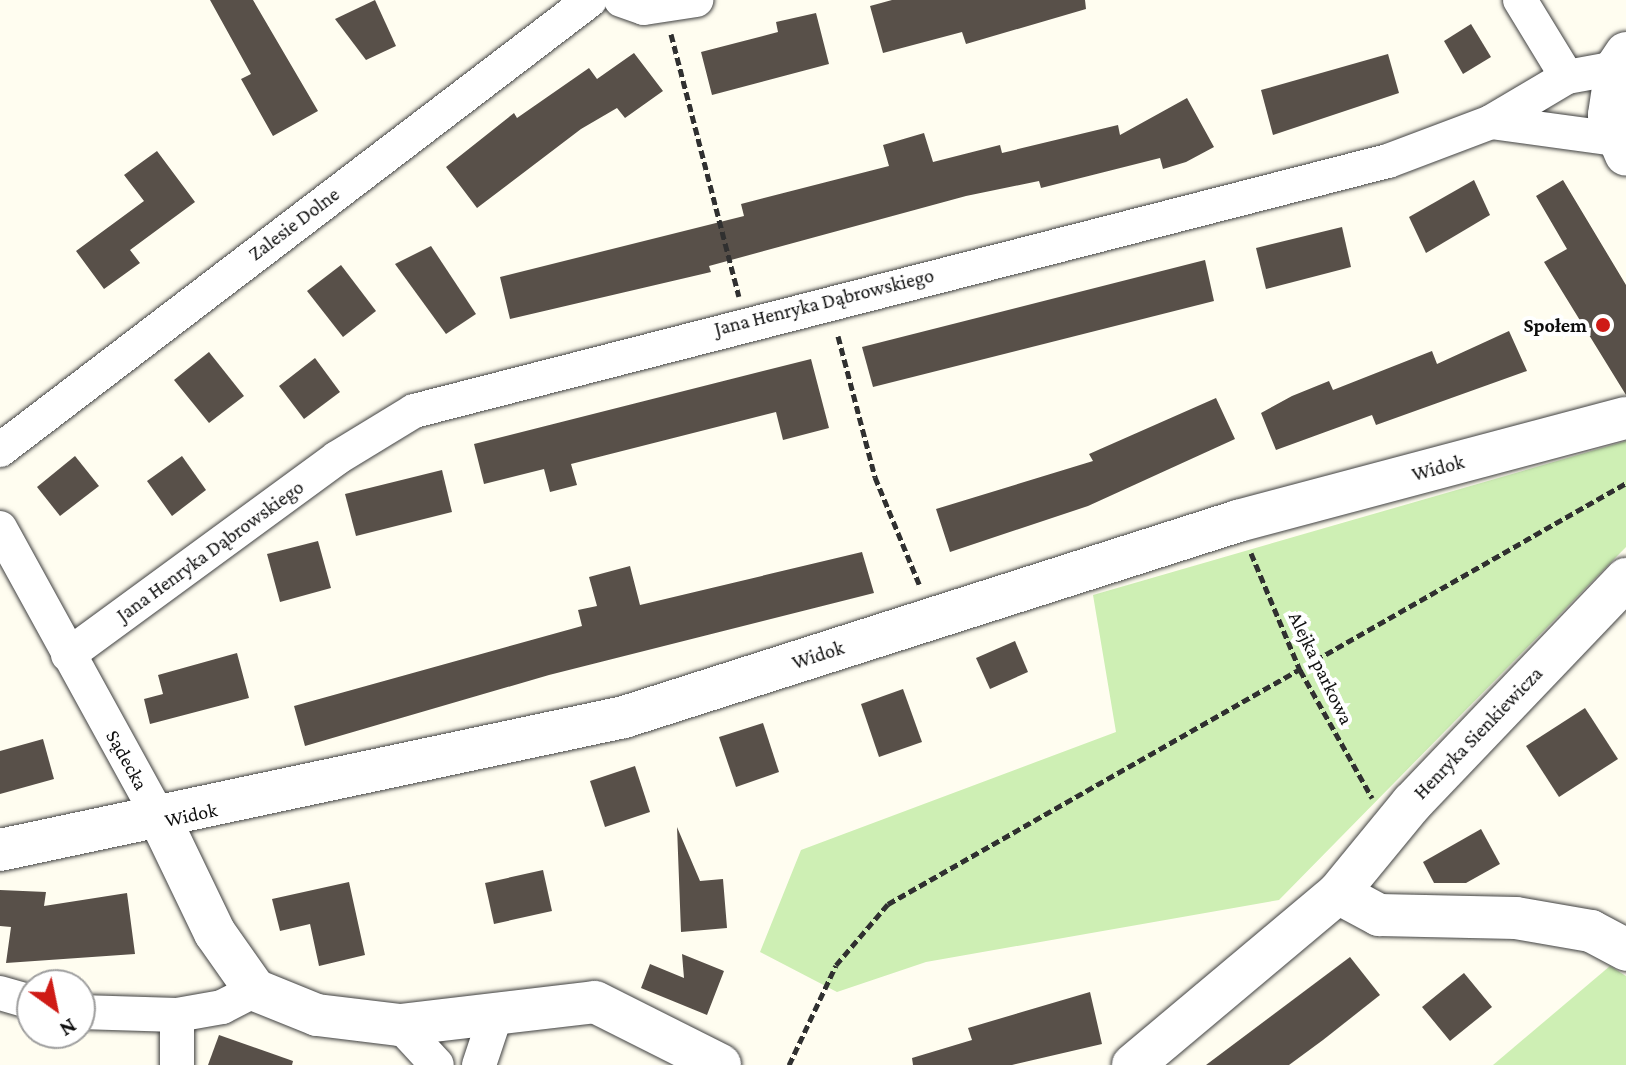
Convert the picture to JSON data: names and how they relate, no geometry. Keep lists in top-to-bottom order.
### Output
{
  "streets": {
    "street": [
      "Zalesie Dolne",
      "Jana Henryka Dąbrowskiego",
      "Widok",
      "Henryka Sienkiewicza",
      "Sądecka"
    ],
    "path": ["Alejka parkowa"]
  },
  "crossings": [
    ["Jana Henryka Dąbrowskiego", "Sądecka"],
    ["Widok", "Sądecka"]
  ],
  "places": ["Społem"],
  "north": "bottom right"
}
